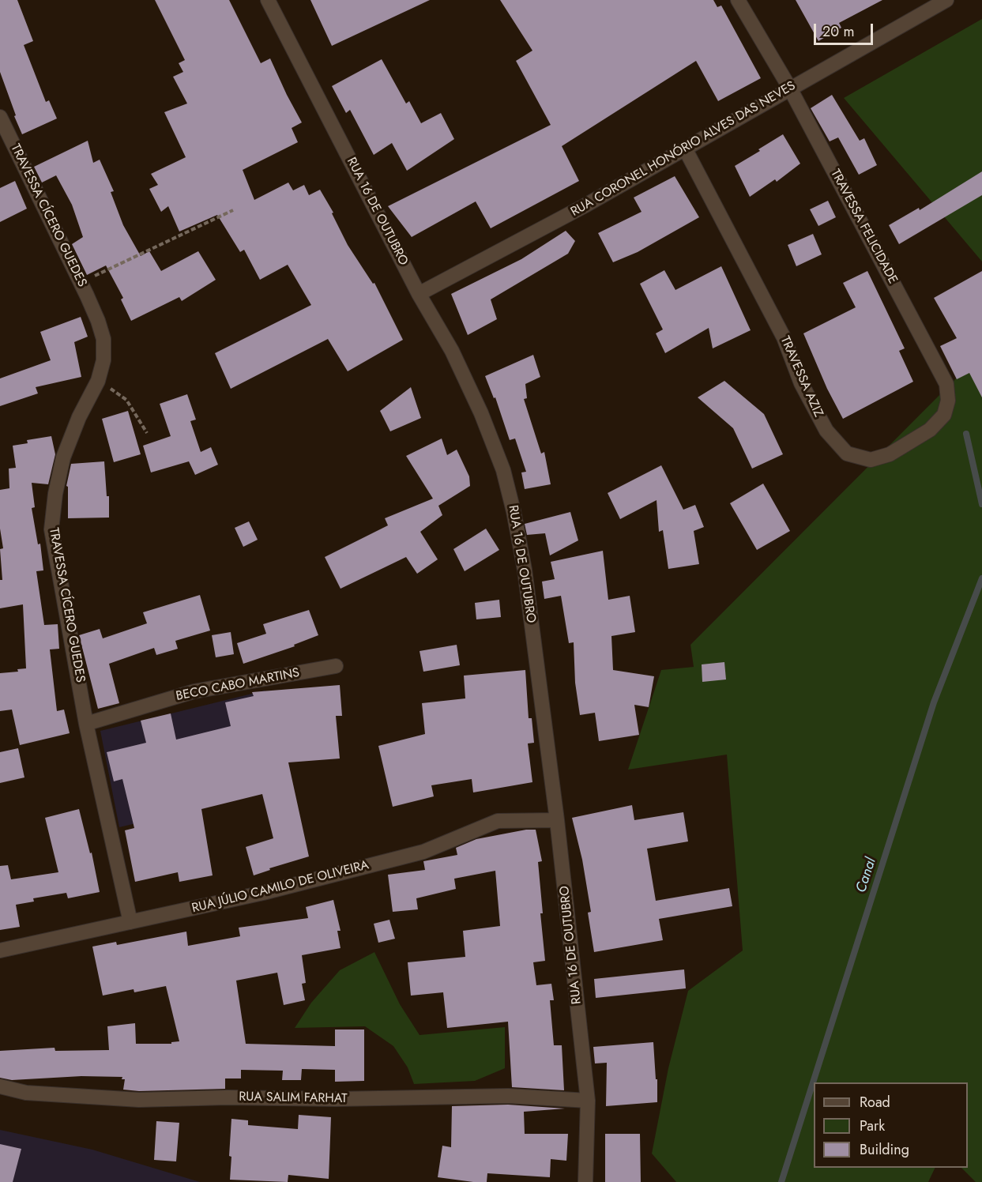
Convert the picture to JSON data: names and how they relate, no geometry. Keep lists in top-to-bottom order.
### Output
{
  "streets": {
    "street": [
      "RUA CORONEL HONÓRIO ALVES DAS NEVES",
      "RUA 16 DE OUTUBRO",
      "TRAVESSA CÍCERO GUEDES",
      "TRAVESSA FELICIDADE",
      "TRAVESSA AZIZ",
      "BECO CABO MARTINS",
      "RUA JÚLIO CAMILO DE OLIVEIRA",
      "RUA SALIM FARHAT"
    ]
  },
  "crossings": [
    ["RUA CORONEL HONÓRIO ALVES DAS NEVES", "RUA 16 DE OUTUBRO"],
    ["RUA CORONEL HONÓRIO ALVES DAS NEVES", "TRAVESSA FELICIDADE"],
    ["RUA CORONEL HONÓRIO ALVES DAS NEVES", "TRAVESSA AZIZ"],
    ["RUA 16 DE OUTUBRO", "RUA JÚLIO CAMILO DE OLIVEIRA"],
    ["RUA 16 DE OUTUBRO", "RUA SALIM FARHAT"],
    ["TRAVESSA CÍCERO GUEDES", "BECO CABO MARTINS"],
    ["TRAVESSA CÍCERO GUEDES", "RUA JÚLIO CAMILO DE OLIVEIRA"],
    ["TRAVESSA FELICIDADE", "TRAVESSA AZIZ"]
  ],
  "water": ["Canal"],
  "legend": ["Road", "Park", "Building"],
  "scale_bar": "20 m"
}
